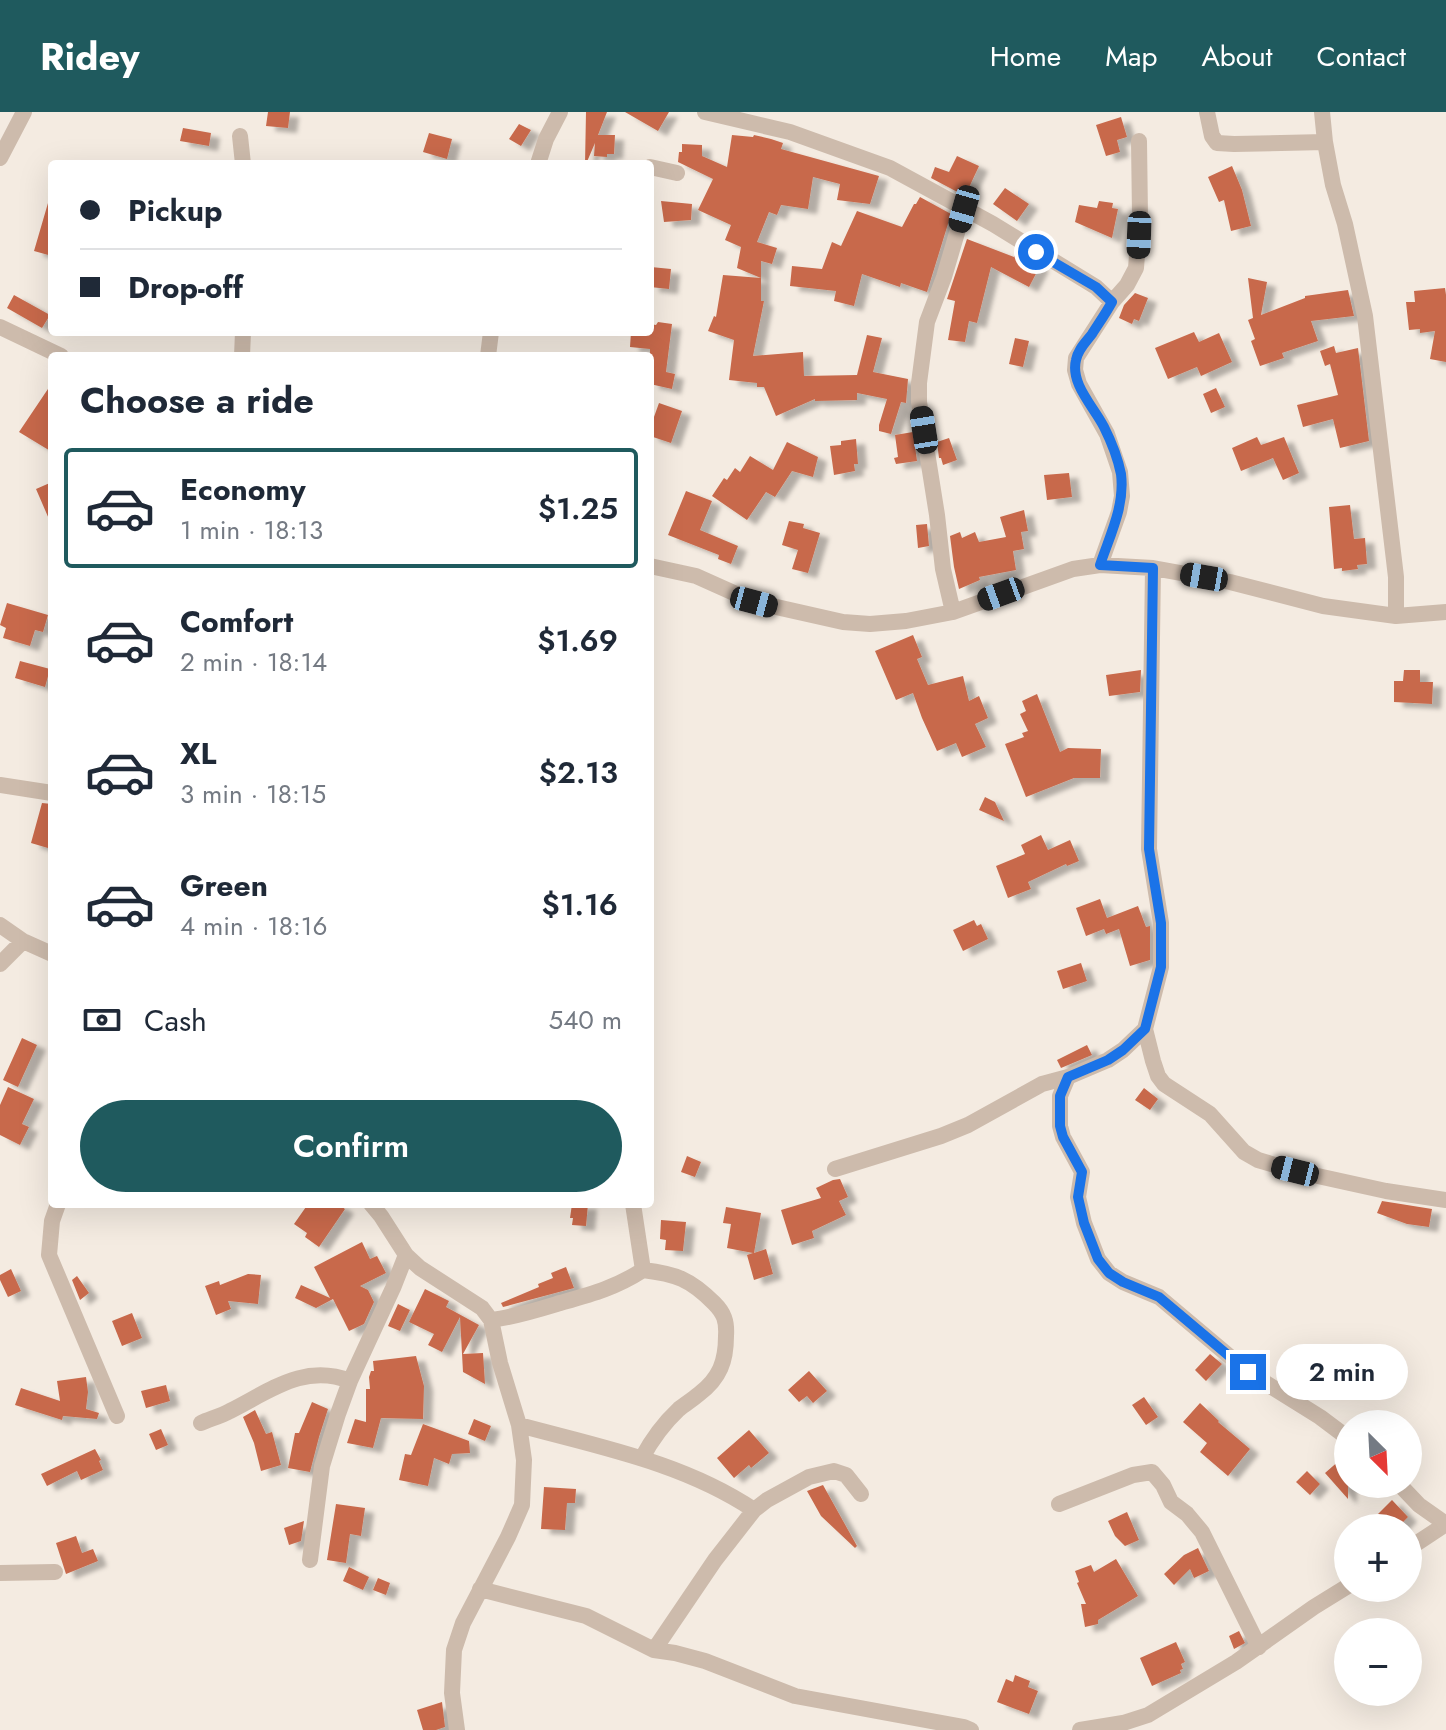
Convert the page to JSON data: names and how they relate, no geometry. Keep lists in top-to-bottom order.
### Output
{
  "north": "bottom right",
  "page": {
    "header": "Ridey",
    "nav": [
      "Home",
      "Map",
      "About",
      "Contact"
    ],
    "banner": ["Pickup", "Drop-off"],
    "heading": "Choose a ride",
    "list": [
      {
        "name": "Economy",
        "note": "1 min · 18:13",
        "value": "$1.25"
      },
      {
        "name": "Comfort",
        "note": "2 min · 18:14",
        "value": "$1.69"
      },
      {
        "name": "XL",
        "note": "3 min · 18:15",
        "value": "$2.13"
      },
      {
        "name": "Green",
        "note": "4 min · 18:16",
        "value": "$1.16"
      }
    ],
    "pay": ["Cash", "540 m"],
    "buttons": "Confirm",
    "bubble": "2 min",
    "map_buttons": ["+", "−"]
  }
}
